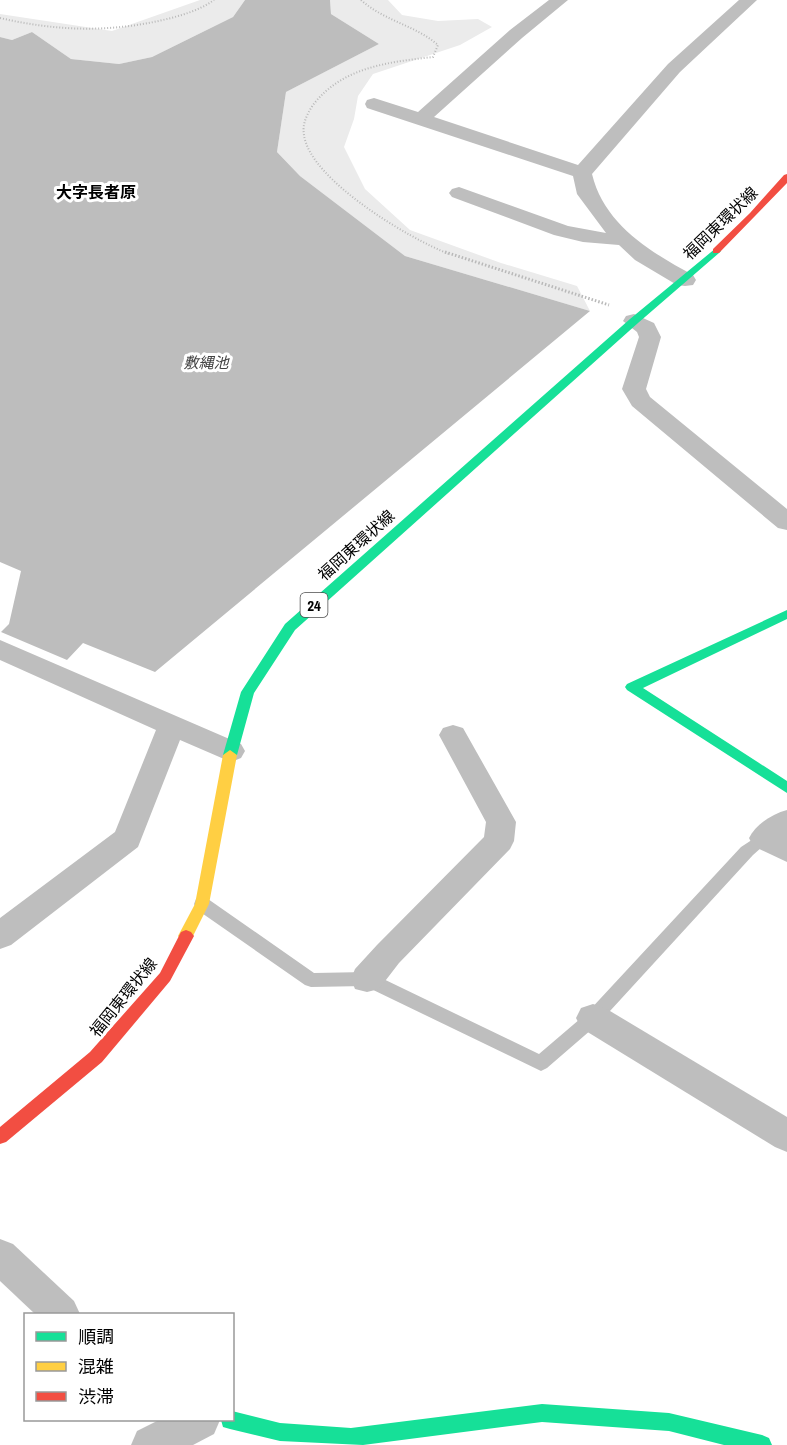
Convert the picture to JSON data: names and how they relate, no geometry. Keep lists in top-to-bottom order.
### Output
{
  "streets": {
    "main road": ["福岡東環状線", "24"]
  },
  "districts": ["大字長者原"],
  "water": ["敷縄池"],
  "legend": ["順調", "混雑", "渋滞"]
}
